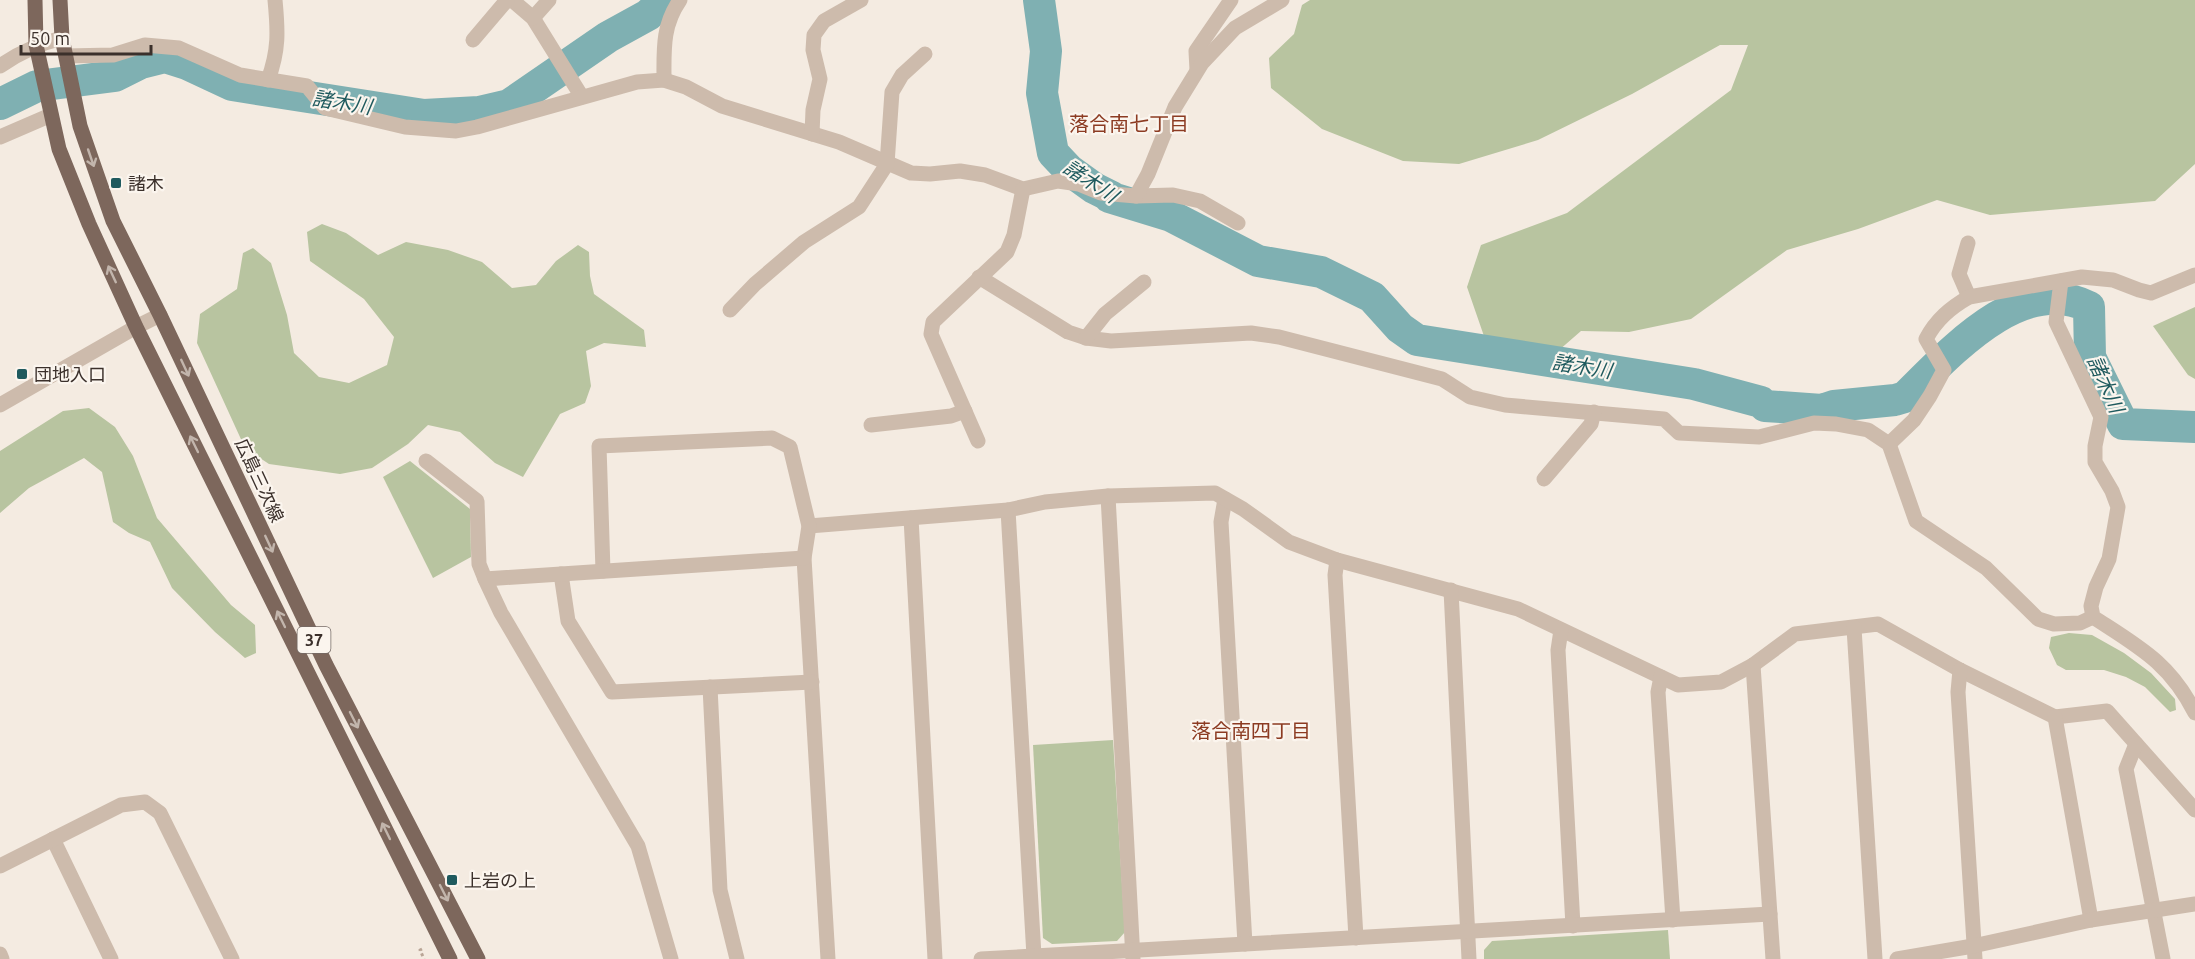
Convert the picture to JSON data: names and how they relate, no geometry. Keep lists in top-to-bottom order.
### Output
{
  "streets": {
    "main road": ["広島三次線", "37"]
  },
  "districts": ["落合南七丁目", "落合南四丁目"],
  "water": ["諸木川"],
  "places": {
    "transit": ["諸木", "団地入口", "上岩の上"]
  },
  "scale_bar": "50 m"
}
